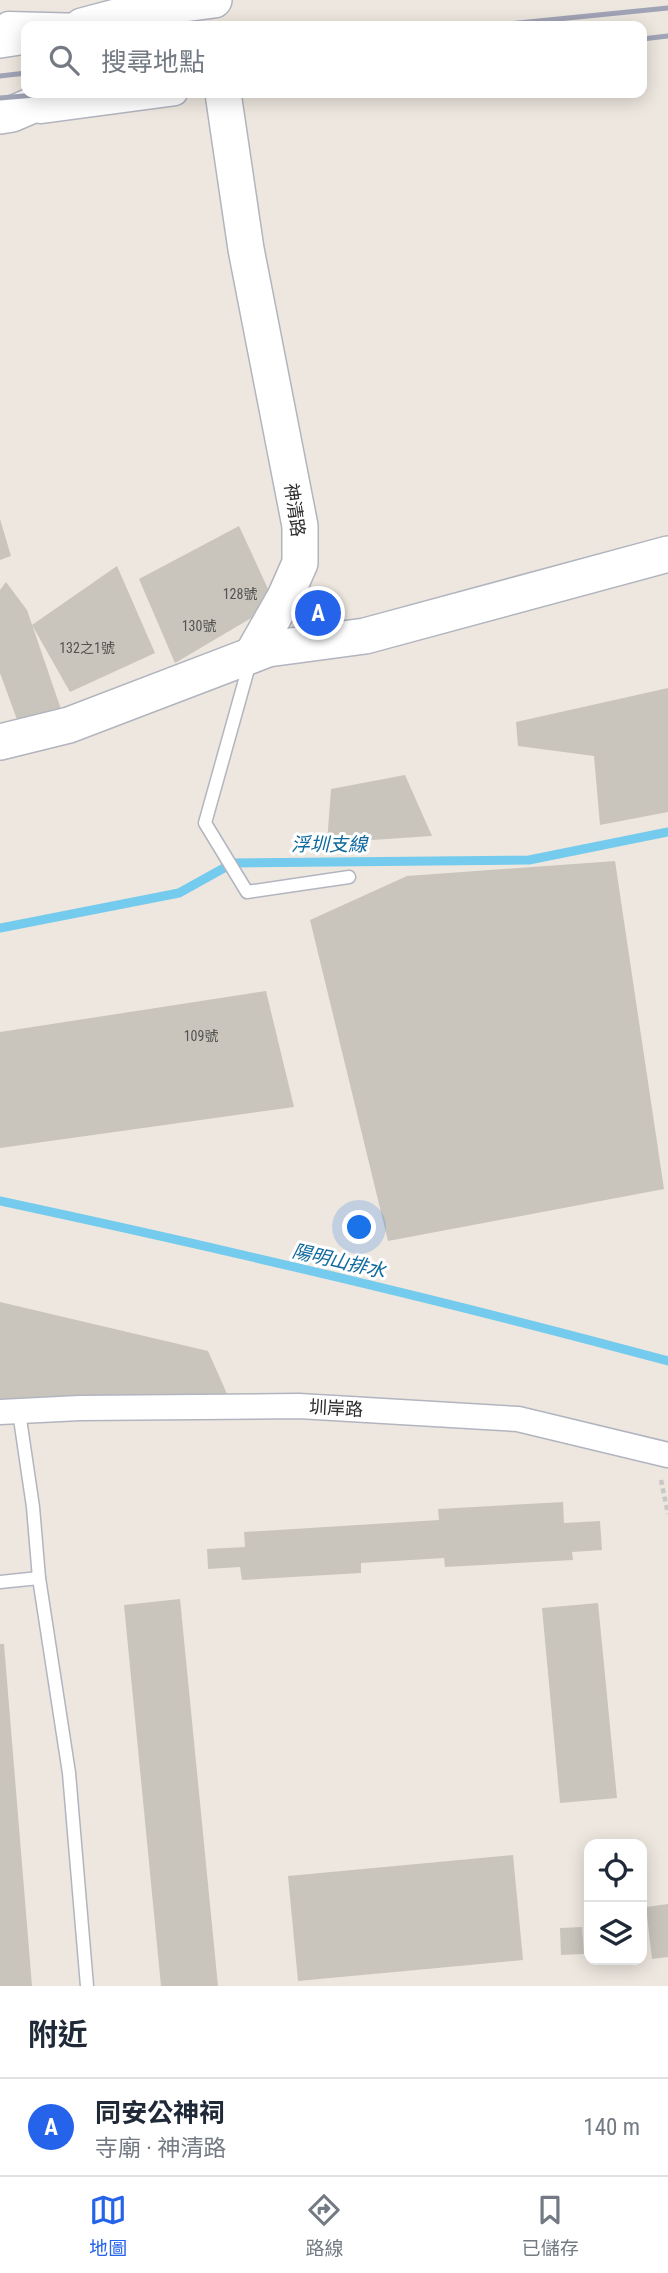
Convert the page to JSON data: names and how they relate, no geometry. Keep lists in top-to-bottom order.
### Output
{
  "streets": {
    "street": ["神清路", "圳岸路"]
  },
  "water": ["浮圳支線", "陽明山排水"],
  "house_numbers": [
    "128號",
    "130號",
    "132之1號",
    "109號"
  ],
  "page": {
    "search": "搜尋地點",
    "pins": "A",
    "heading": "附近",
    "list": [
      {
        "mark": "A",
        "name": "同安公神祠",
        "note": "寺廟 · 神清路",
        "value": "140 m"
      }
    ],
    "nav": ["地圖", "路線", "已儲存"]
  }
}
